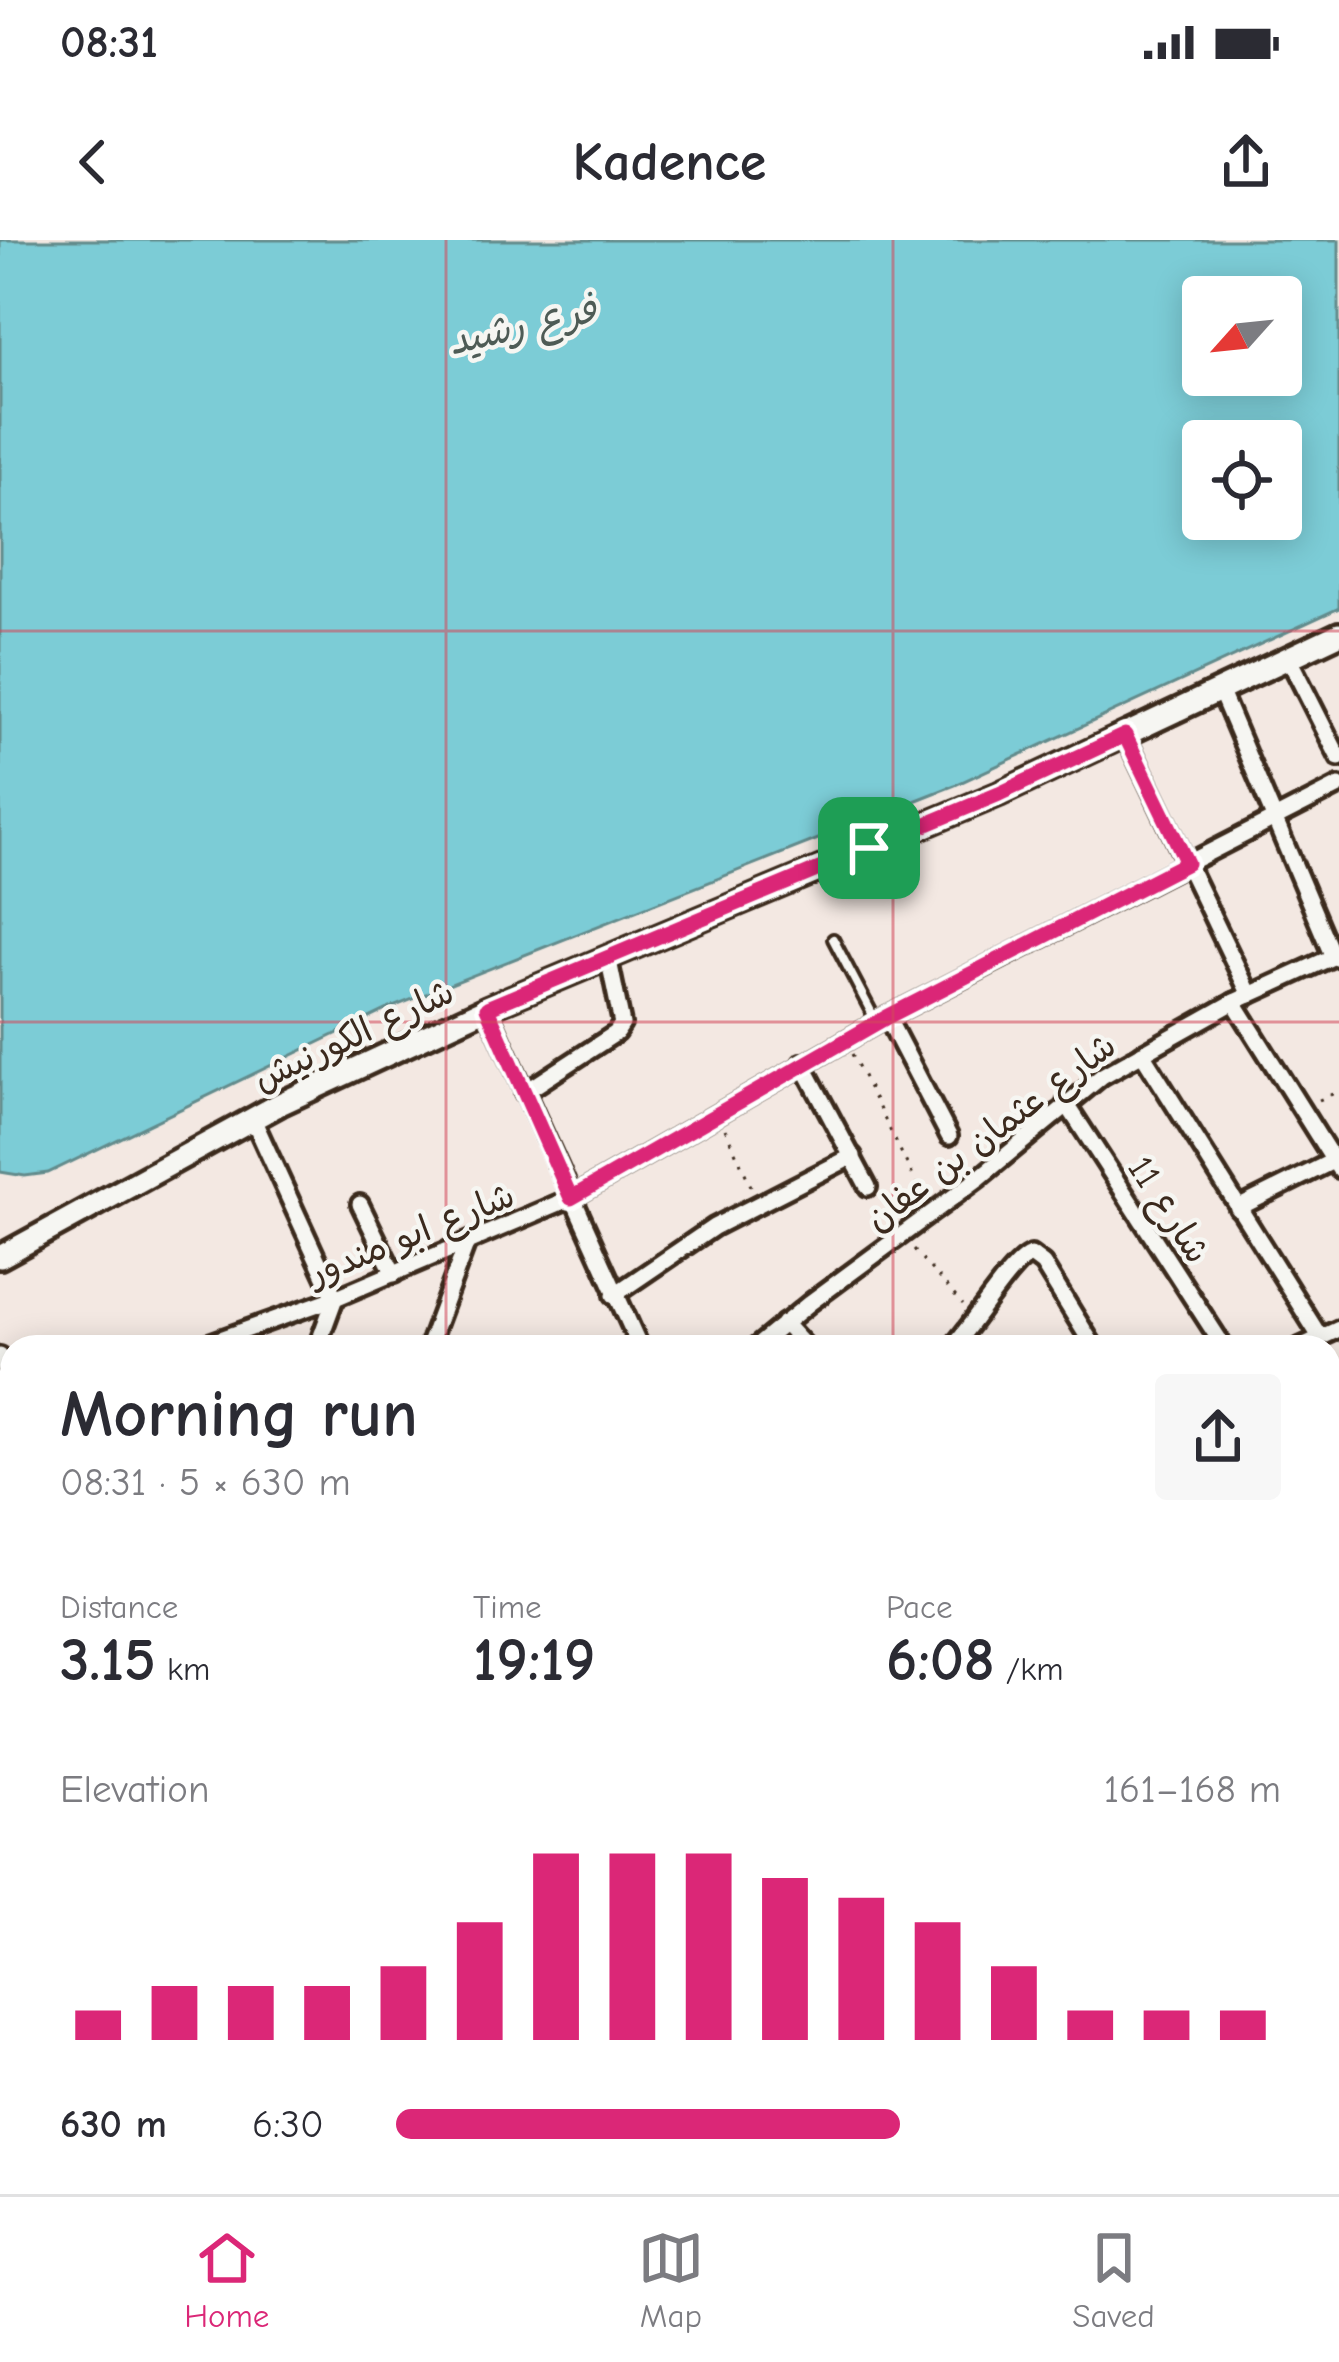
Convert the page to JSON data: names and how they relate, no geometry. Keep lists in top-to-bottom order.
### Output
{
  "streets": {
    "main road": ["شارع الكورنيش"],
    "street": ["شارع عثمان بن عفان", "شارع 11", "شارع ابو مندور"]
  },
  "crossings": [
    ["شارع عثمان بن عفان", "شارع 11"]
  ],
  "water": ["فرع رشيد"],
  "north": "bottom left",
  "page": {
    "status": "08:31",
    "header": "Kadence",
    "heading": ["Morning run", "08:31 · 5 × 630 m"],
    "stats": [
      ["Distance", "3.15 km"],
      ["Time", "19:19"],
      ["Pace", "6:08 /km"]
    ],
    "chart": ["Elevation", "161–168 m"],
    "list": [
      {
        "name": "630 m",
        "note": "6:30"
      }
    ],
    "tabs": ["Home", "Map", "Saved"]
  }
}
